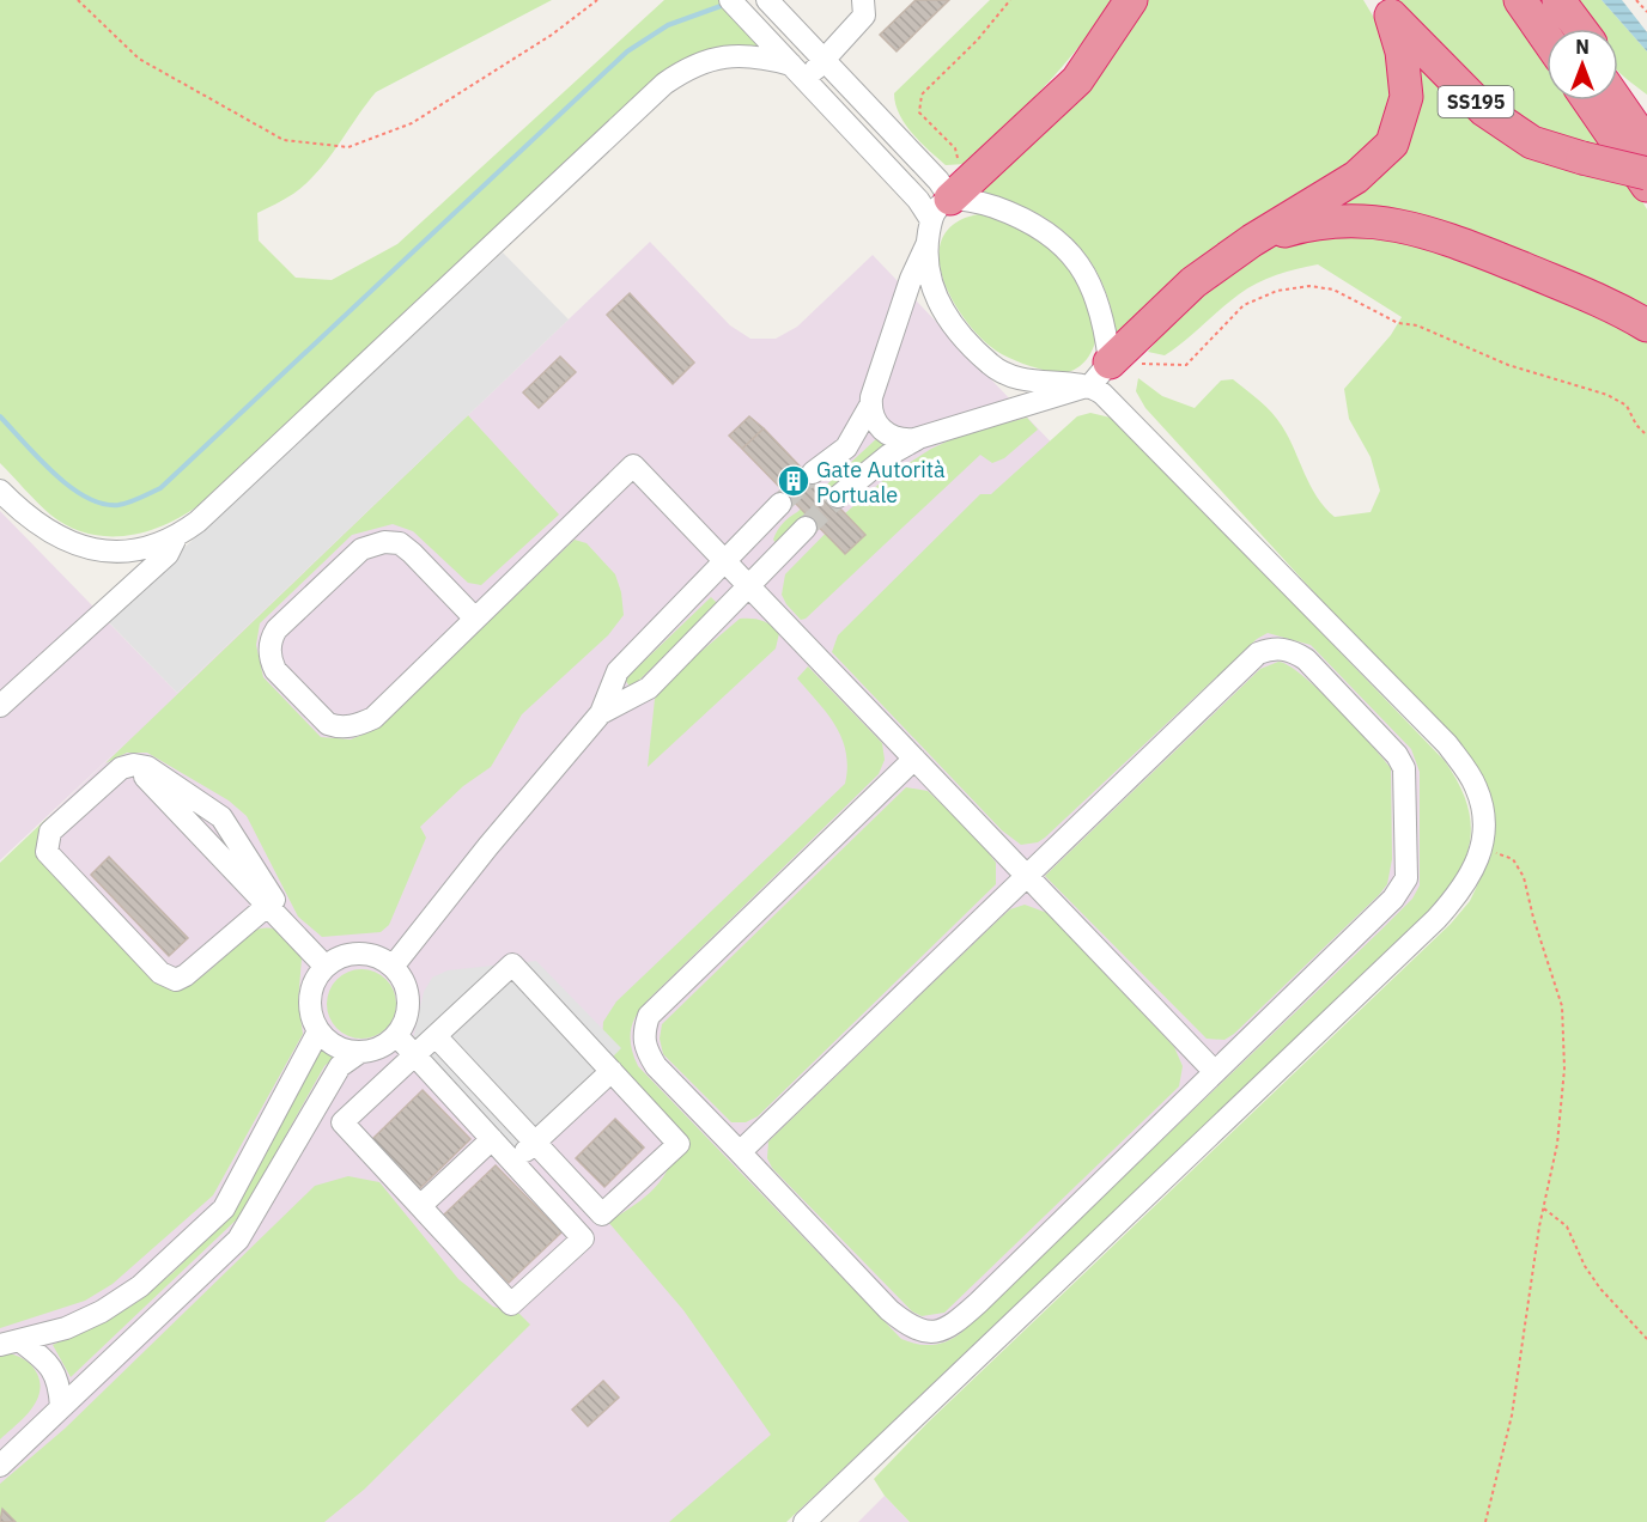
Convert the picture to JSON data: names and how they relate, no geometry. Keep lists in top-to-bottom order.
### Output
{
  "streets": {
    "highway": ["SS195"]
  },
  "places": {
    "building": ["Gate Autorità Portuale"]
  },
  "north": "top"
}
